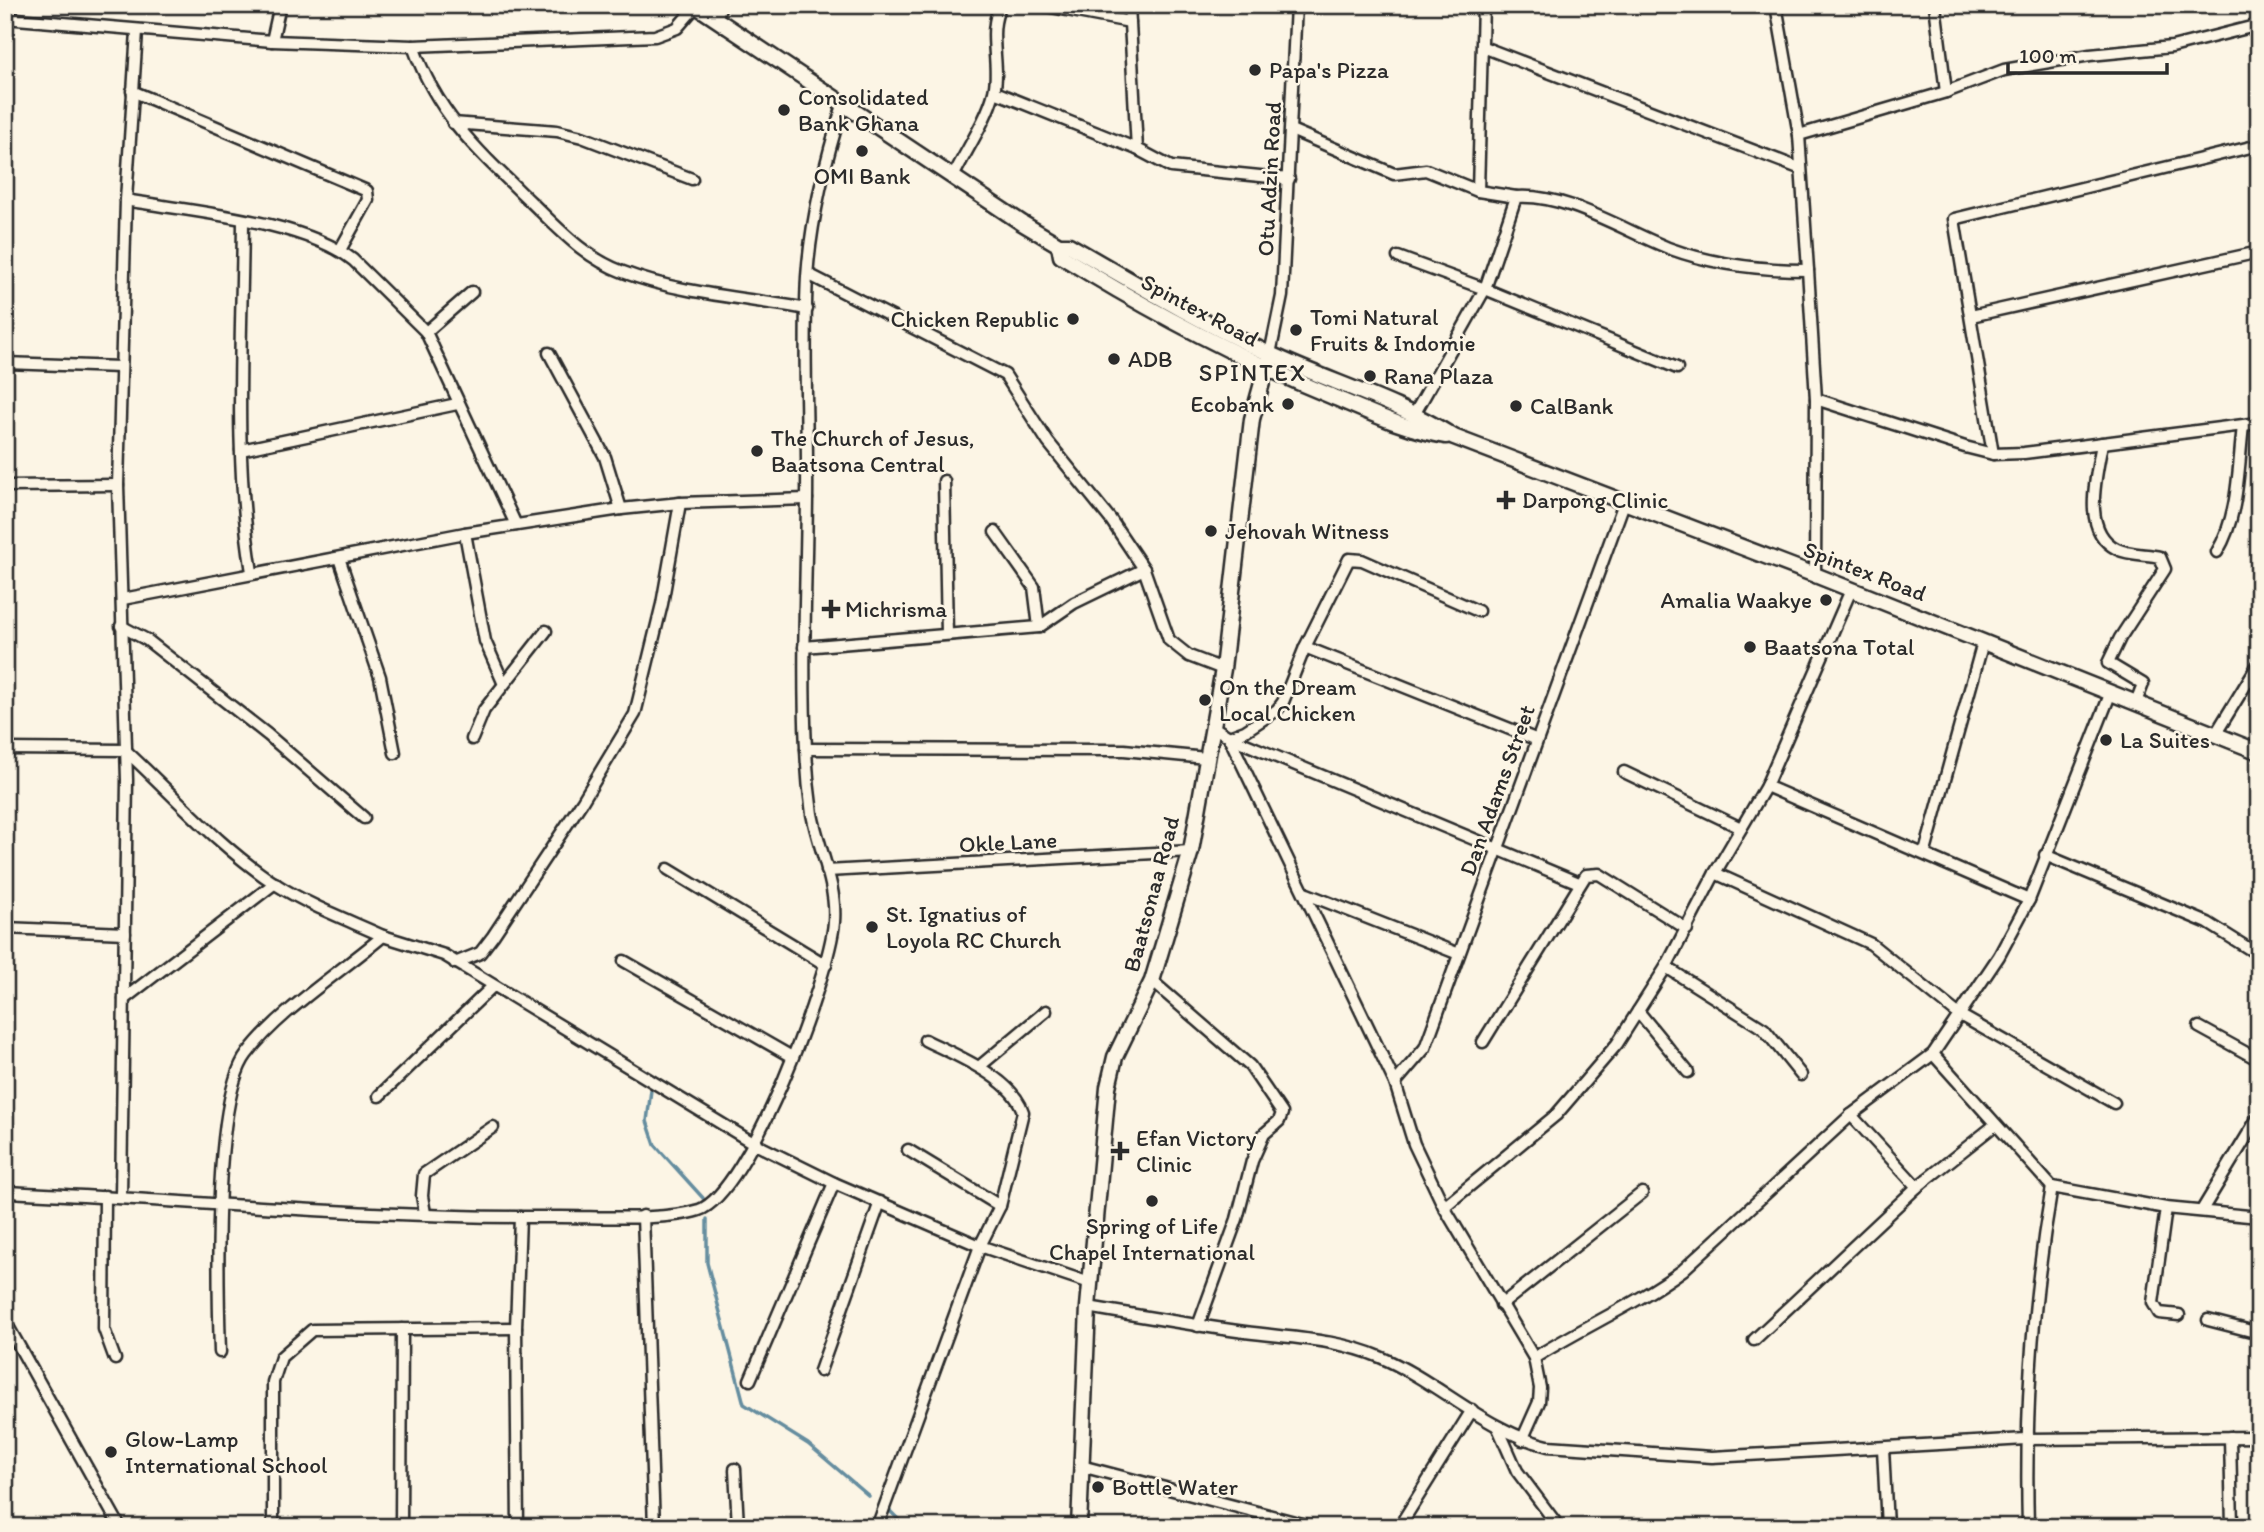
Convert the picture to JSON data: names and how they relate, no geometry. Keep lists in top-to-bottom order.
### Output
{
  "streets": {
    "main road": ["Spintex Road", "Baatsonaa Road"],
    "street": ["Otu Adzin Road", "Dan Adams Street", "Okle Lane"]
  },
  "crossings": [
    ["Otu Adzin Road", "Spintex Road"],
    ["Otu Adzin Road", "Baatsonaa Road"],
    ["Spintex Road", "Dan Adams Street"],
    ["Spintex Road", "Baatsonaa Road"],
    ["Okle Lane", "Baatsonaa Road"]
  ],
  "districts": ["SPINTEX"],
  "places": {
    "other": [
      "Papa's Pizza",
      "Consolidated Bank Ghana",
      "OMI Bank",
      "Chicken Republic",
      "Tomi Natural Fruits & Indomie",
      "ADB",
      "Rana Plaza",
      "Ecobank",
      "CalBank",
      "The Church of Jesus, Baatsona Central",
      "Jehovah Witness",
      "Amalia Waakye",
      "Baatsona Total",
      "On the Dream Local Chicken",
      "La Suites",
      "St. Ignatius of Loyola RC Church",
      "Spring of Life Chapel International",
      "Glow-Lamp International School",
      "Bottle Water"
    ],
    "health": ["Darpong Clinic", "Michrisma", "Efan Victory Clinic"]
  },
  "scale_bar": "100 m"
}
